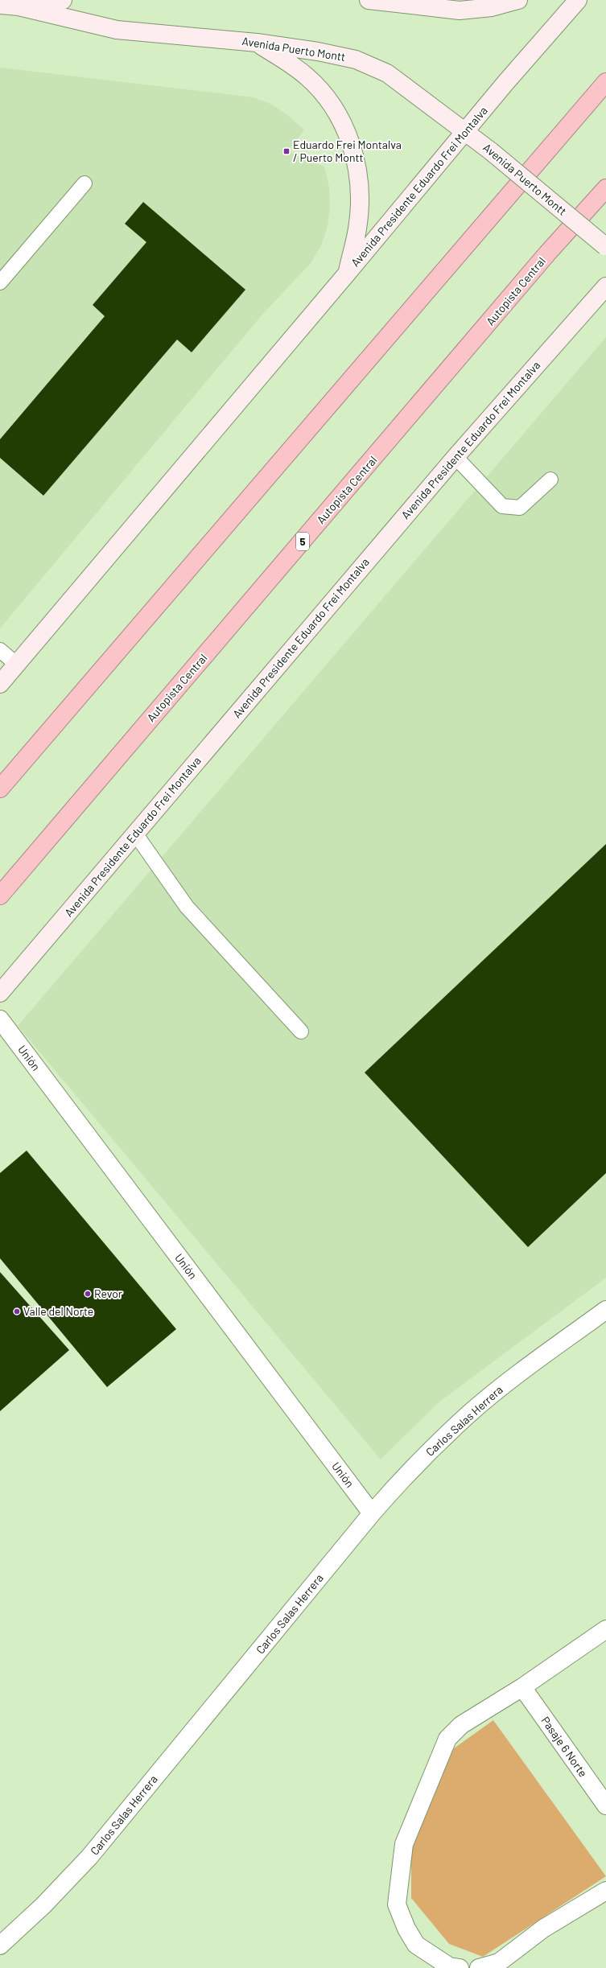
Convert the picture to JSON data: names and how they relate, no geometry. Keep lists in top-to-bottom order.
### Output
{
  "streets": {
    "highway": ["Autopista Central", "5"],
    "main road": ["Avenida Puerto Montt", "Avenida Presidente Eduardo Frei Montalva"],
    "street": ["Unión", "Carlos Salas Herrera", "Pasaje 6 Norte"]
  },
  "crossings": [
    ["Avenida Puerto Montt", "Avenida Presidente Eduardo Frei Montalva"],
    ["Unión", "Carlos Salas Herrera"]
  ],
  "places": {
    "transit": ["Eduardo Frei Montalva / Puerto Montt"],
    "other": ["Revor", "Valle del Norte"]
  }
}
